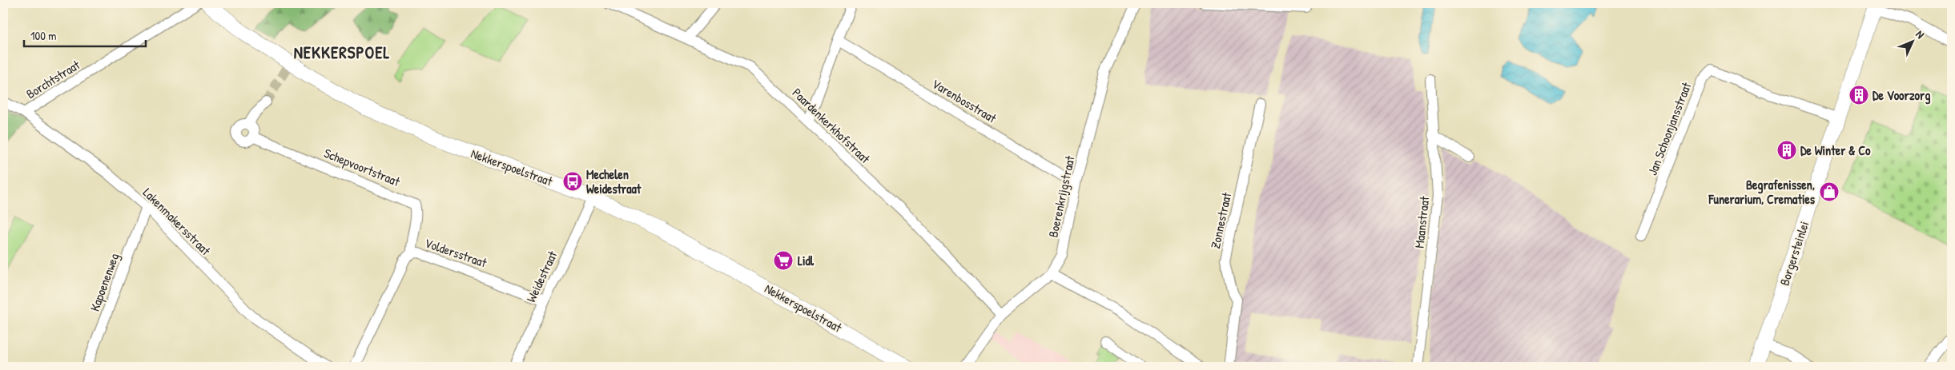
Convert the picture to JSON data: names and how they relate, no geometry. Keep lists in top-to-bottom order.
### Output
{
  "streets": {
    "main road": ["Nekkerspoelstraat", "Borgersteinlei"],
    "street": [
      "Borchtstraat",
      "Varenbosstraat",
      "Paardenkerkhofstraat",
      "Jan Schoonjansstraat",
      "Schepvoortstraat",
      "Boerenkrijgstraat",
      "Zonnestraat",
      "Lakenmakersstraat",
      "Maanstraat",
      "Voldersstraat",
      "Weidestraat",
      "Kapoenenweg"
    ]
  },
  "crossings": [
    ["Borchtstraat", "Lakenmakersstraat"],
    ["Varenbosstraat", "Boerenkrijgstraat"],
    ["Paardenkerkhofstraat", "Boerenkrijgstraat"],
    ["Jan Schoonjansstraat", "Borgersteinlei"],
    ["Schepvoortstraat", "Voldersstraat"],
    ["Nekkerspoelstraat", "Weidestraat"],
    ["Lakenmakersstraat", "Kapoenenweg"],
    ["Voldersstraat", "Weidestraat"]
  ],
  "districts": ["NEKKERSPOEL"],
  "places": {
    "building": ["De Voorzorg", "De Winter & Co"],
    "bus stop": ["Mechelen Weidestraat"],
    "shop": ["Begrafenissen, Funerarium, Crematies"],
    "supermarket": ["Lidl"]
  },
  "scale_bar": "100 m",
  "north": "top right"
}
